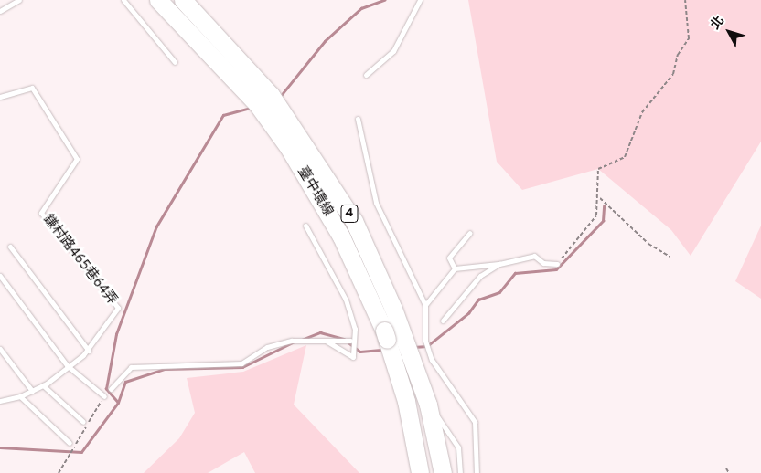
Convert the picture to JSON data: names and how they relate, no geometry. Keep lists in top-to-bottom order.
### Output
{
  "streets": {
    "highway": ["臺中環線", "4"],
    "lane": ["鎌村路465巷64弄"]
  },
  "north": "top left"
}
